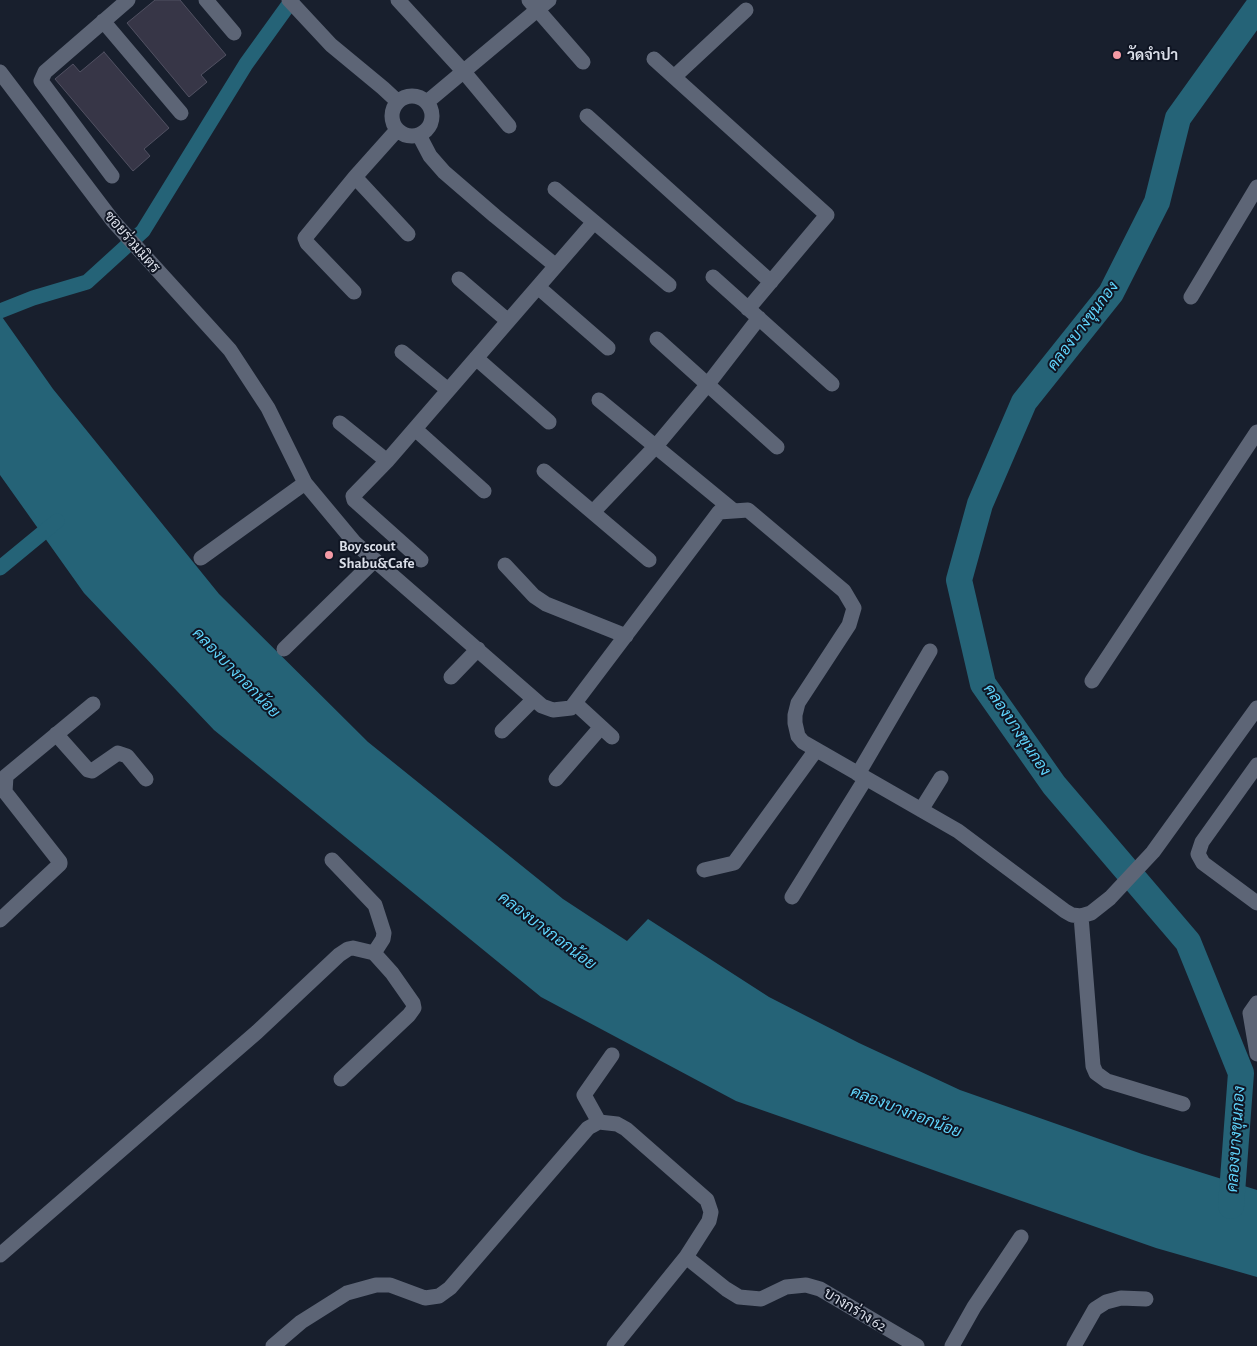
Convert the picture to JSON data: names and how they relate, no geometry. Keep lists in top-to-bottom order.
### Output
{
  "streets": {
    "street": ["ซอยร่วมมิตร", "บางกร่าง 62"]
  },
  "water": ["คลองบางขุนกอง", "คลองบางกอกน้อย"],
  "places": ["วัดจําปา", "Boy scout Shabu&Cafe"]
}
